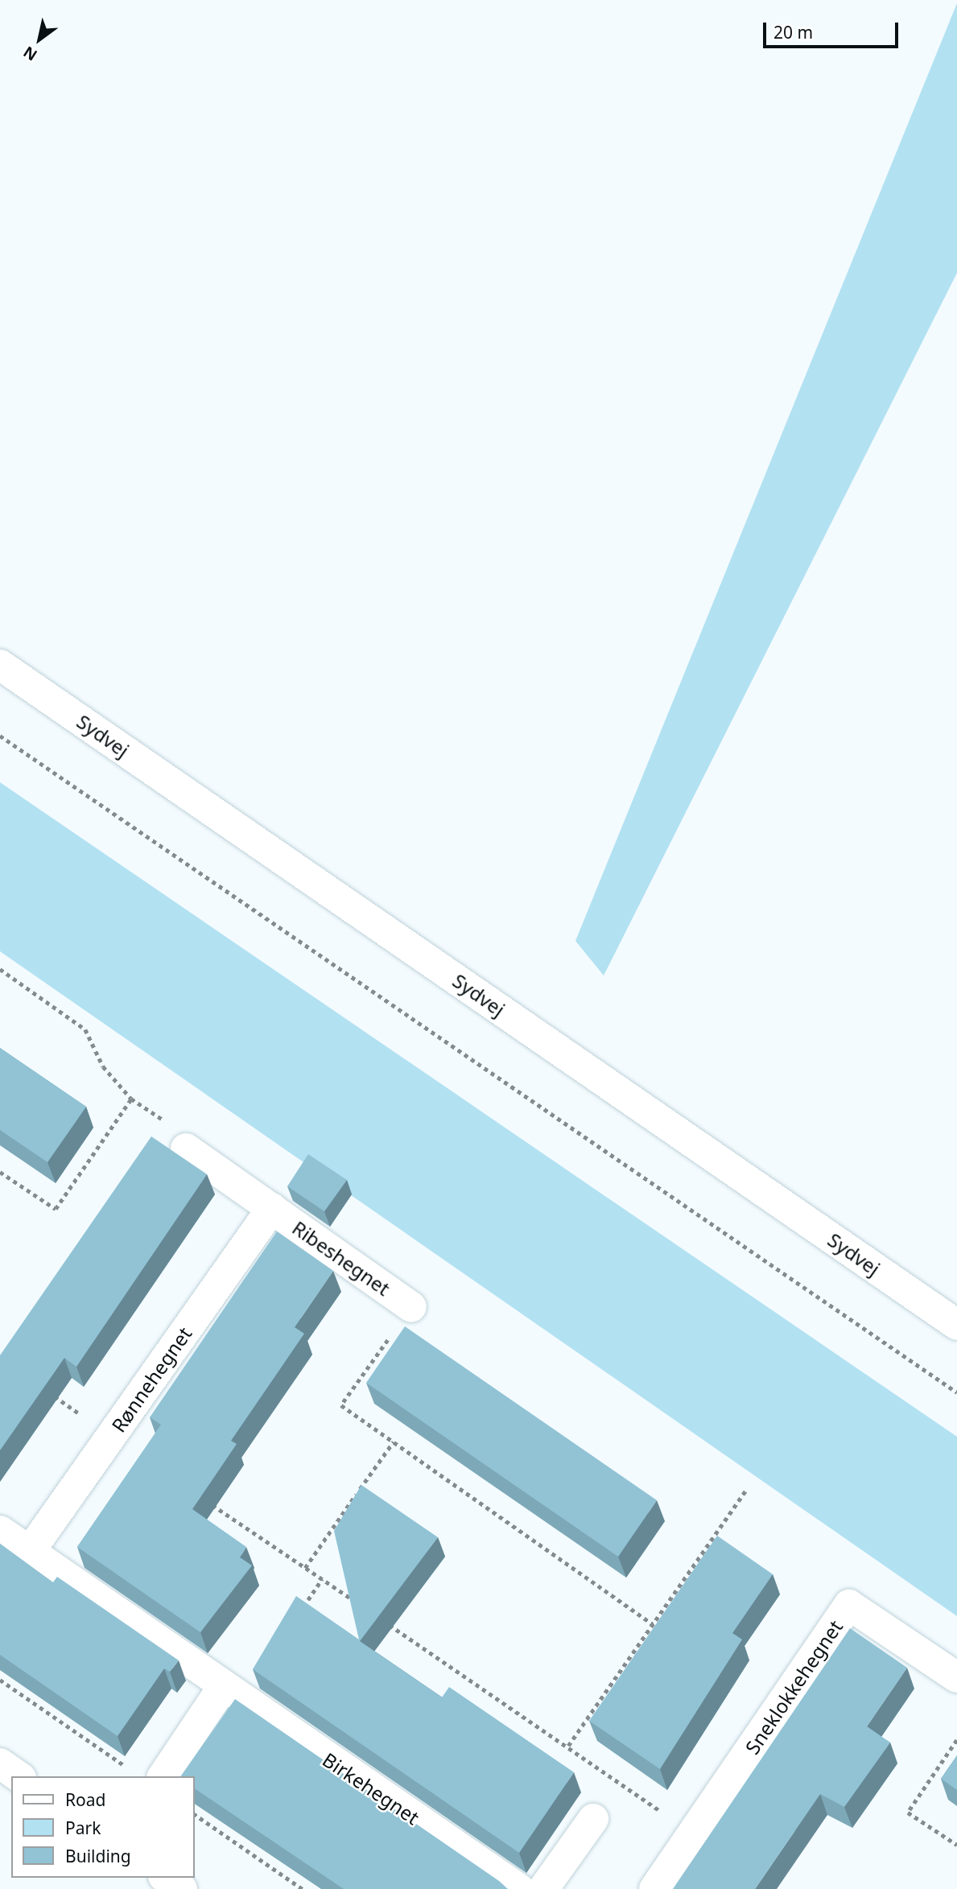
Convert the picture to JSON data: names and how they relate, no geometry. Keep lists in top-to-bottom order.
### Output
{
  "streets": {
    "street": [
      "Sydvej",
      "Ribeshegnet",
      "Rønnehegnet",
      "Sneklokkehegnet",
      "Birkehegnet"
    ]
  },
  "crossings": [
    ["Ribeshegnet", "Rønnehegnet"],
    ["Rønnehegnet", "Birkehegnet"]
  ],
  "legend": ["Road", "Park", "Building"],
  "scale_bar": "20 m",
  "north": "bottom left"
}
